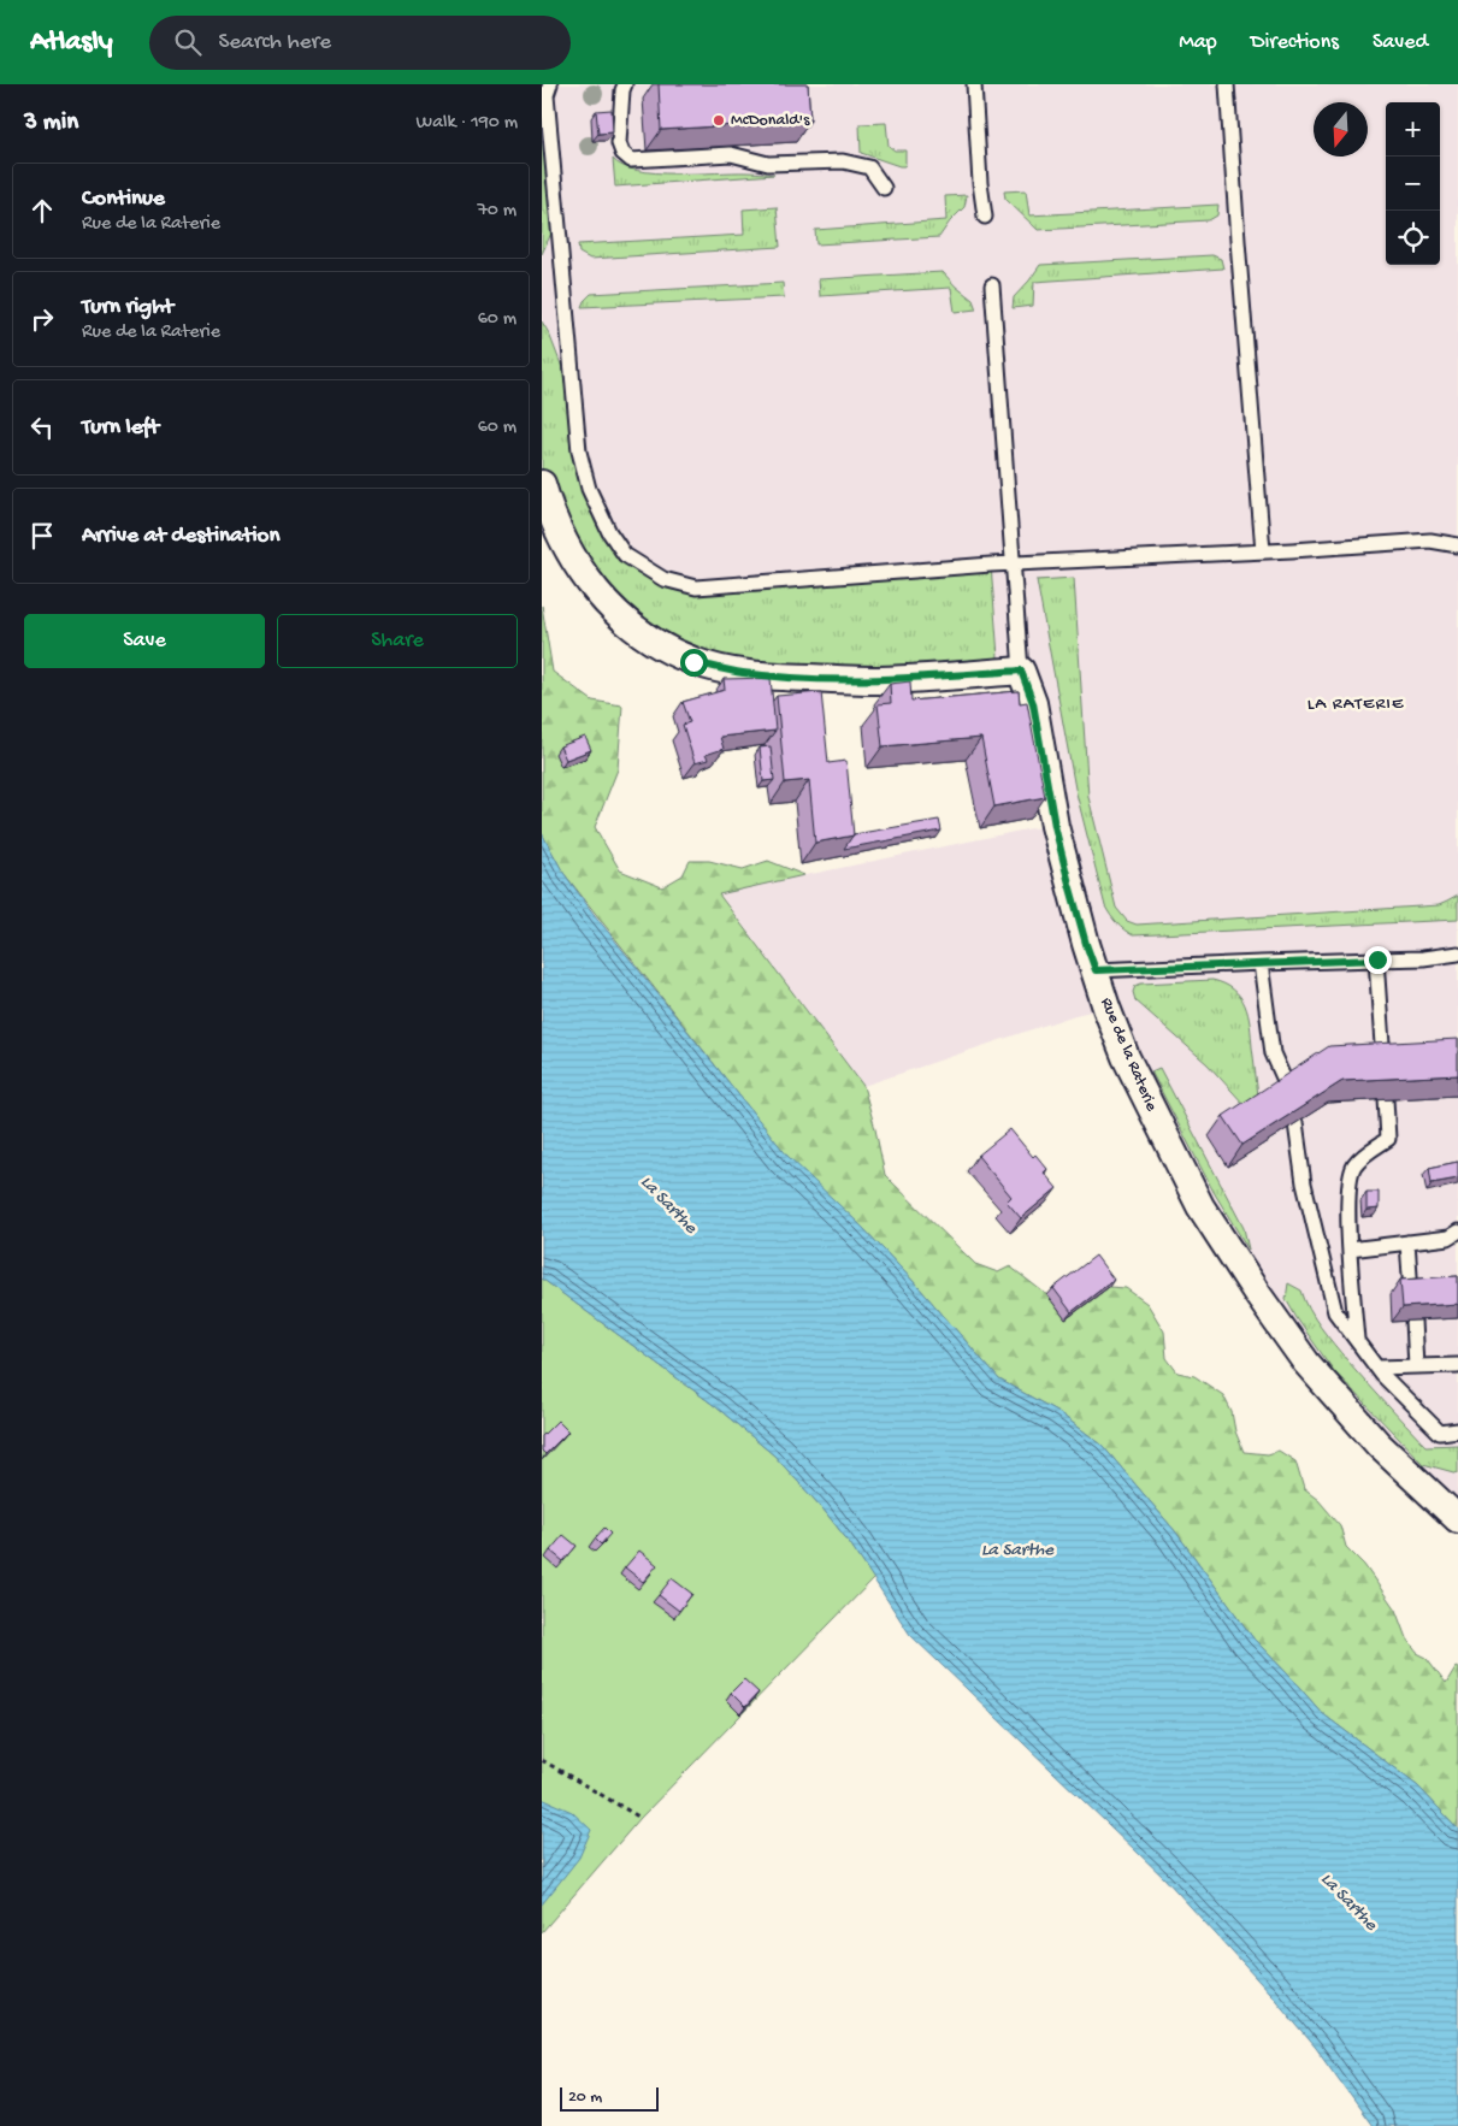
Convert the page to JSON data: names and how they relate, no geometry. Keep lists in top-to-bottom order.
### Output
{
  "streets": {
    "street": ["Rue de la Raterie"]
  },
  "districts": ["LA RATERIE"],
  "water": ["La Sarthe"],
  "places": ["McDonald's"],
  "scale_bar": "20 m",
  "north": "bottom",
  "page": {
    "header": "Atlasly",
    "search": "Search here",
    "nav": ["Map", "Directions", "Saved"],
    "heading": ["3 min", "Walk · 190 m"],
    "map_buttons": ["+", "−"],
    "list": [
      ["Continue", "Rue de la Raterie", "70 m"],
      ["Turn right", "Rue de la Raterie", "60 m"],
      ["Turn left", "60 m"],
      "Arrive at destination"
    ],
    "buttons": ["Save", "Share"],
    "scale": "20 m"
  }
}
